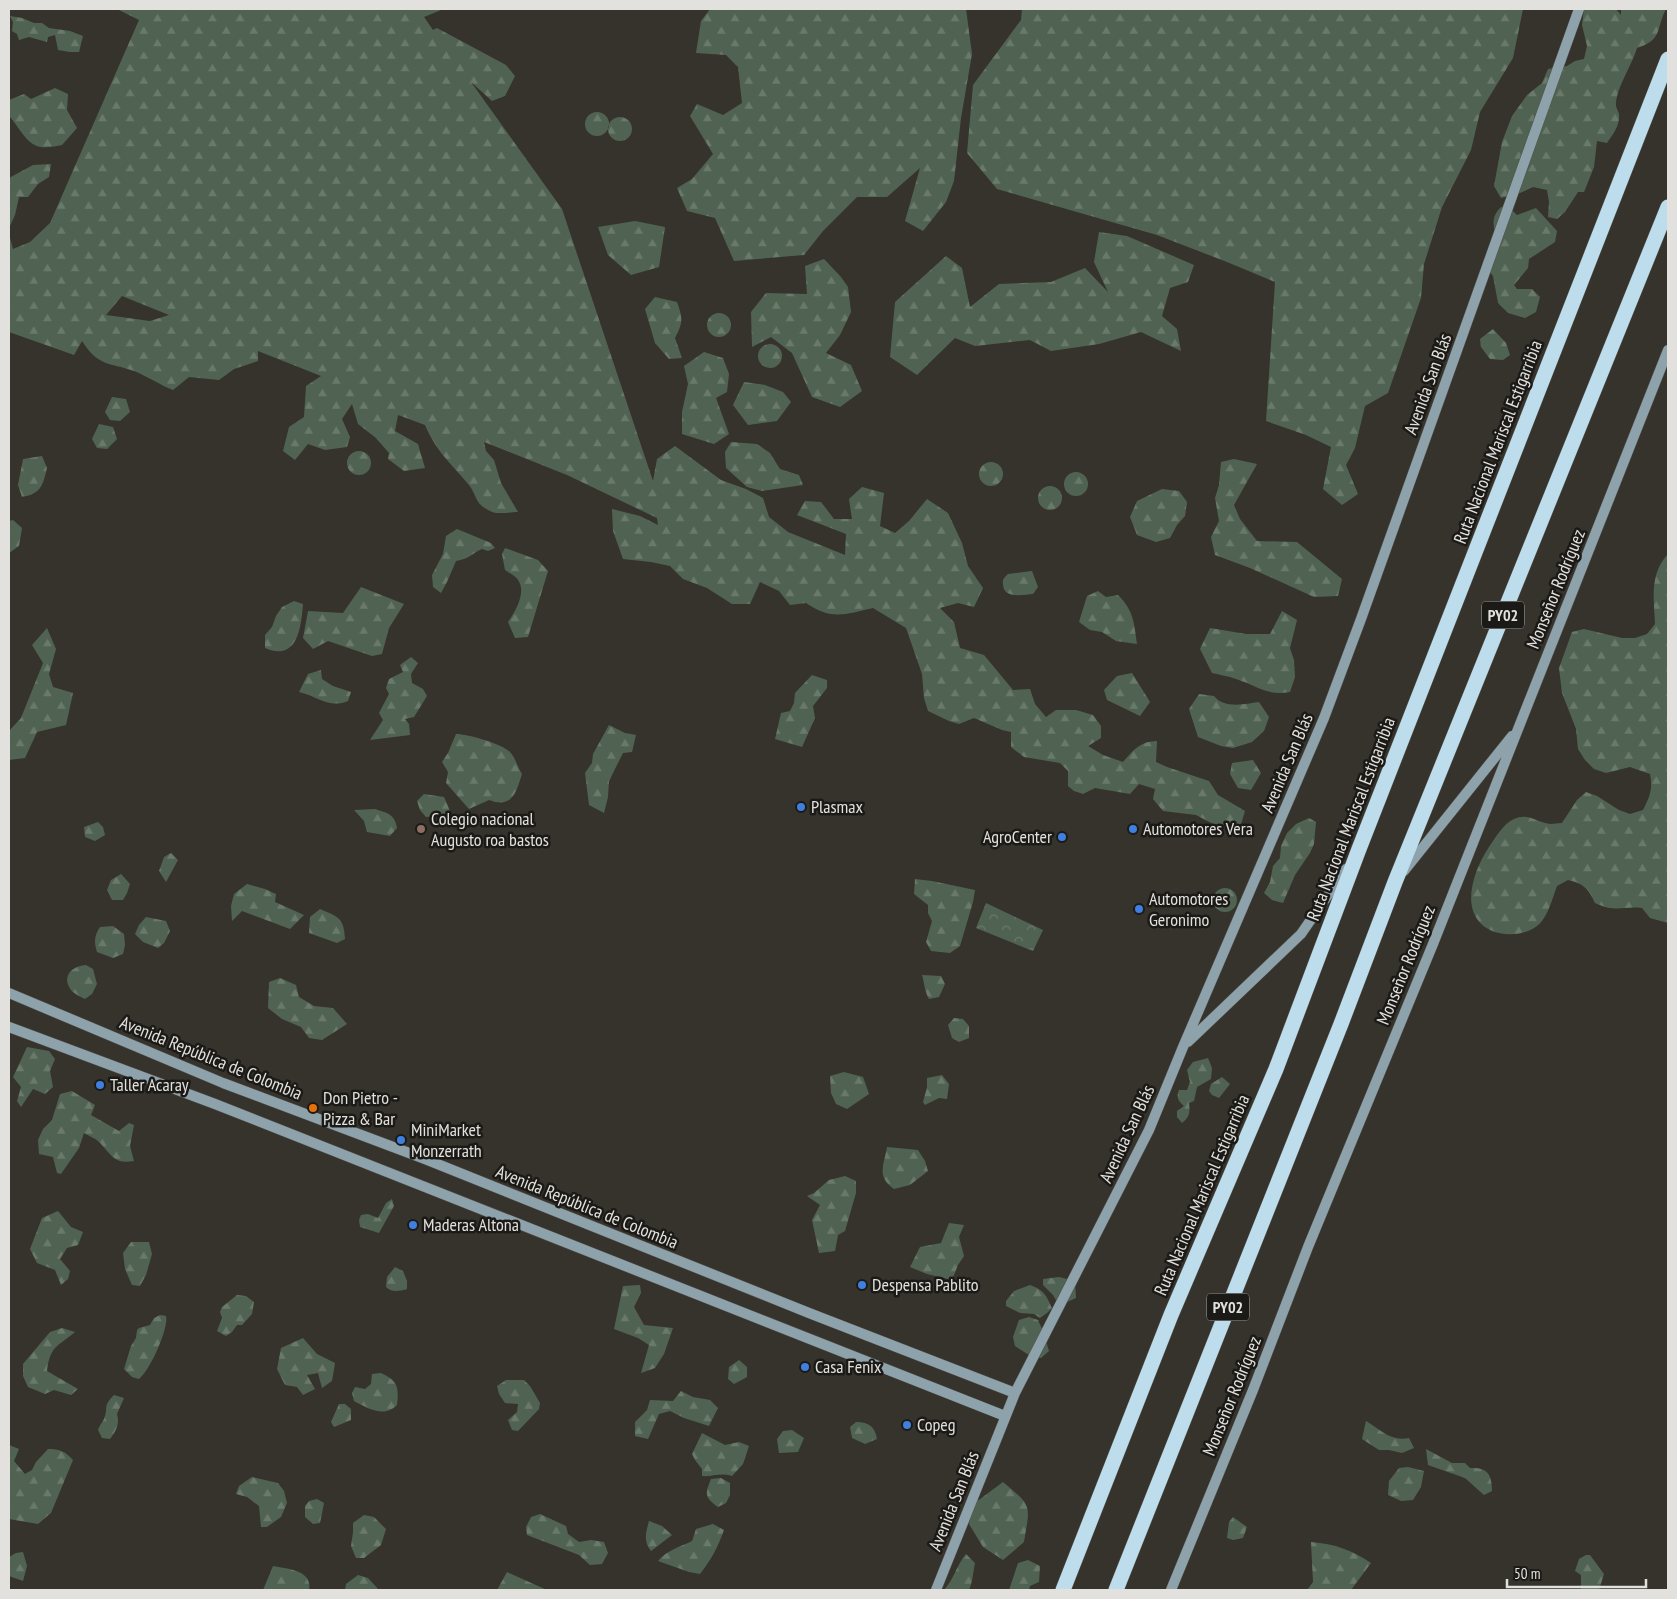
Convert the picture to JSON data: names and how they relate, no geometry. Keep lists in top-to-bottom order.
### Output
{
  "streets": {
    "highway": ["Ruta Nacional Mariscal Estigarribia", "PY02"],
    "street": ["Avenida San Blás", "Monseñor Rodríguez", "Avenida República de Colombia"]
  },
  "crossings": [
    ["Avenida San Blás", "Avenida República de Colombia"]
  ],
  "places": [
    "Plasmax",
    "Colegio nacional Augusto roa bastos",
    "Automotores Vera",
    "AgroCenter",
    "Automotores Geronimo",
    "Taller Acaray",
    "Don Pietro - Pizza & Bar",
    "MiniMarket Monzerrath",
    "Maderas Altona",
    "Despensa Pablito",
    "Casa Fenix",
    "Copeg"
  ],
  "scale_bar": "50 m"
}
